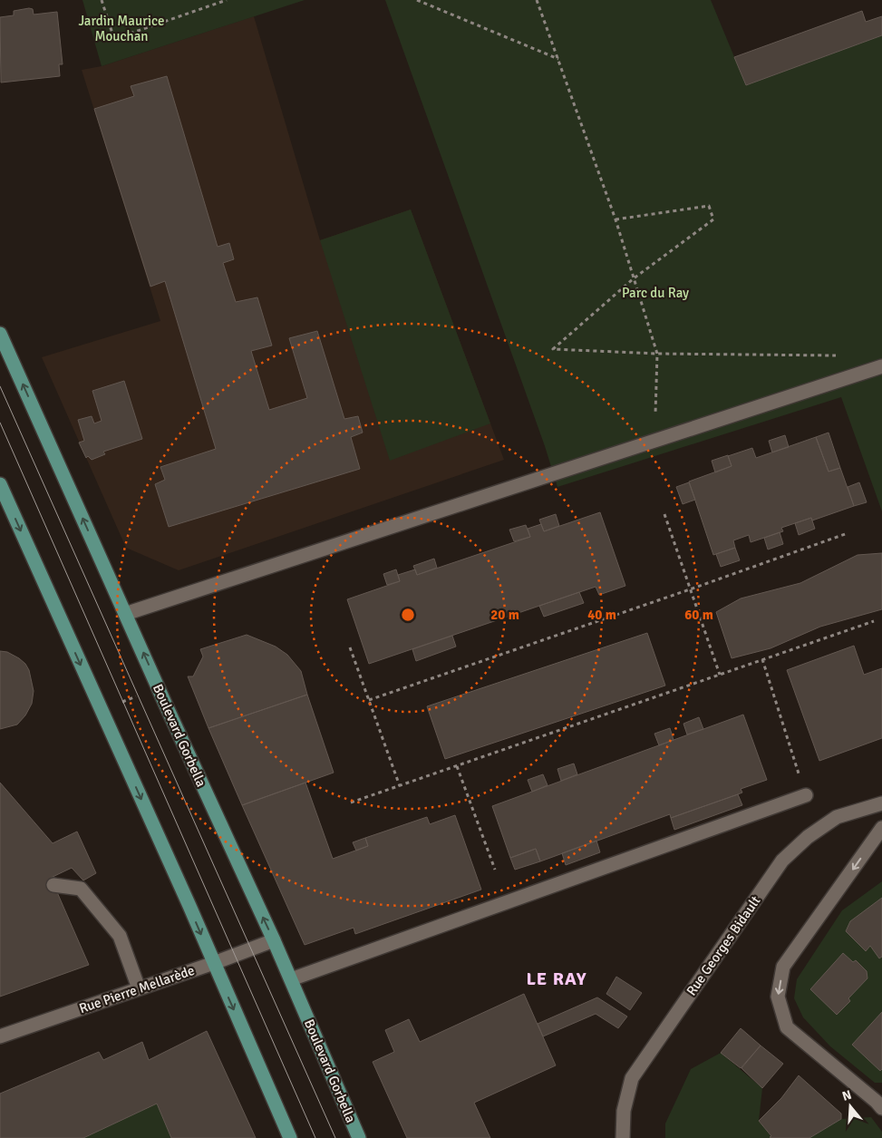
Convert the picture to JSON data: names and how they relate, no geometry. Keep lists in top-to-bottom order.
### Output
{
  "streets": {
    "main road": ["Boulevard Gorbella"],
    "street": ["Rue Georges Bidault", "Rue Pierre Mellarède"]
  },
  "crossings": [
    ["Boulevard Gorbella", "Rue Pierre Mellarède"]
  ],
  "districts": ["LE RAY"],
  "parks": ["Jardin Maurice Mouchan", "Parc du Ray"],
  "north": "top",
  "rings": ["20 m", "40 m", "60 m"]
}
